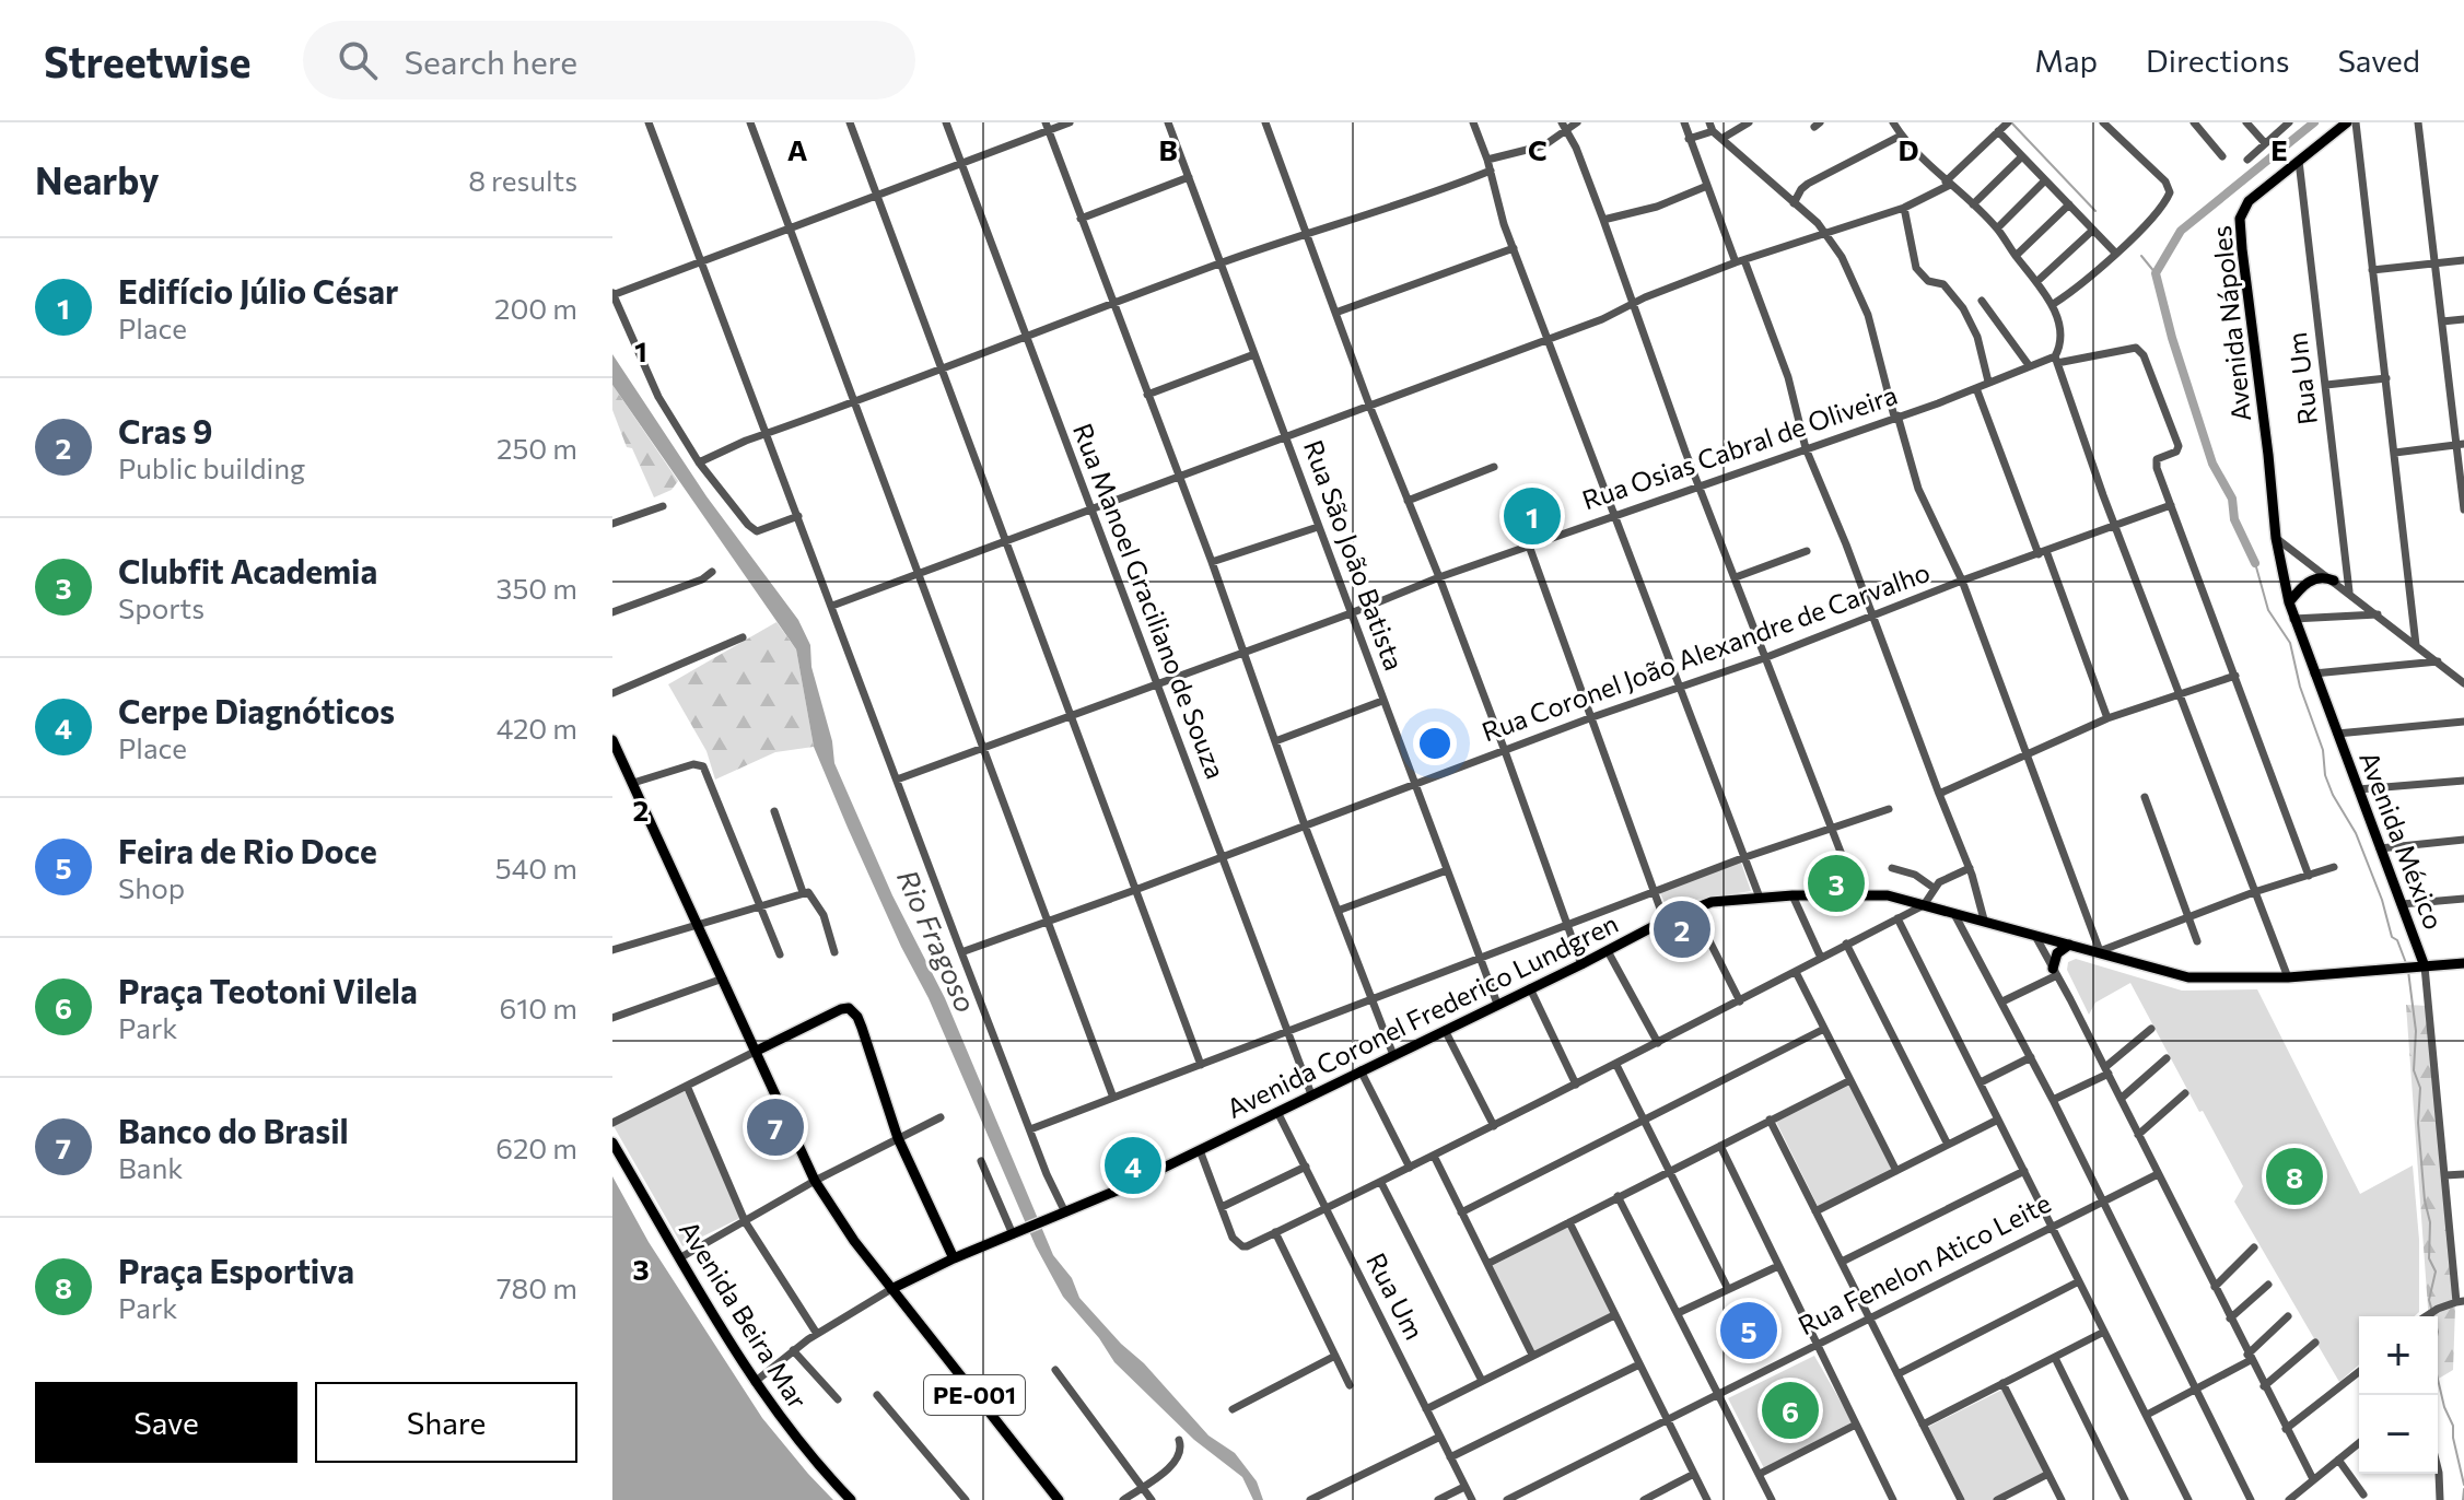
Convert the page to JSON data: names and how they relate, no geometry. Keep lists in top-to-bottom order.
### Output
{
  "streets": {
    "main road": [
      "Avenida Nápoles",
      "Avenida México",
      "Avenida Coronel Frederico Lundgren",
      "Avenida Beira Mar",
      "PE-001"
    ],
    "street": [
      "Rua Um",
      "Rua Osias Cabral de Oliveira",
      "Rua São João Batista",
      "Rua Manoel Graciliano de Souza",
      "Rua Coronel João Alexandre de Carvalho",
      "Rua Fenelon Atico Leite"
    ]
  },
  "crossings": [
    ["Avenida Nápoles", "Rua Um"],
    ["Avenida Nápoles", "Avenida México"],
    ["Rua Um", "Avenida Coronel Frederico Lundgren"],
    ["Rua Osias Cabral de Oliveira", "Rua São João Batista"],
    ["Rua Osias Cabral de Oliveira", "Rua Manoel Graciliano de Souza"],
    ["Rua Osias Cabral de Oliveira", "Rua Coronel João Alexandre de Carvalho"],
    ["Rua São João Batista", "Rua Coronel João Alexandre de Carvalho"],
    ["Rua São João Batista", "Avenida Coronel Frederico Lundgren"],
    ["Rua Manoel Graciliano de Souza", "Rua Coronel João Alexandre de Carvalho"],
    ["Rua Manoel Graciliano de Souza", "Avenida Coronel Frederico Lundgren"],
    ["Avenida México", "Avenida Coronel Frederico Lundgren"],
    ["Avenida Coronel Frederico Lundgren", "Avenida Beira Mar"],
    ["Avenida Coronel Frederico Lundgren", "PE-001"]
  ],
  "water": ["Rio Fragoso"],
  "page": {
    "header": "Streetwise",
    "search": "Search here",
    "nav": ["Map", "Directions", "Saved"],
    "heading": ["Nearby", "8 results"],
    "list": [
      {
        "mark": "1",
        "name": "Edifício Júlio César",
        "note": "Place",
        "value": "200 m"
      },
      {
        "mark": "2",
        "name": "Cras 9",
        "note": "Public building",
        "value": "250 m"
      },
      {
        "mark": "3",
        "name": "Clubfit Academia",
        "note": "Sports",
        "value": "350 m"
      },
      {
        "mark": "4",
        "name": "Cerpe Diagnóticos",
        "note": "Place",
        "value": "420 m"
      },
      {
        "mark": "5",
        "name": "Feira de Rio Doce",
        "note": "Shop",
        "value": "540 m"
      },
      {
        "mark": "6",
        "name": "Praça Teotoni Vilela",
        "note": "Park",
        "value": "610 m"
      },
      {
        "mark": "7",
        "name": "Banco do Brasil",
        "note": "Bank",
        "value": "620 m"
      },
      {
        "mark": "8",
        "name": "Praça Esportiva",
        "note": "Park",
        "value": "780 m"
      }
    ],
    "pins": [
      "1",
      "3",
      "2",
      "7",
      "4",
      "8",
      "5",
      "6"
    ],
    "map_buttons": ["+", "−"],
    "buttons": ["Save", "Share"]
  },
  "grid": {
    "columns": [
      "A",
      "B",
      "C",
      "D",
      "E"
    ],
    "rows": ["1", "2", "3"]
  }
}
